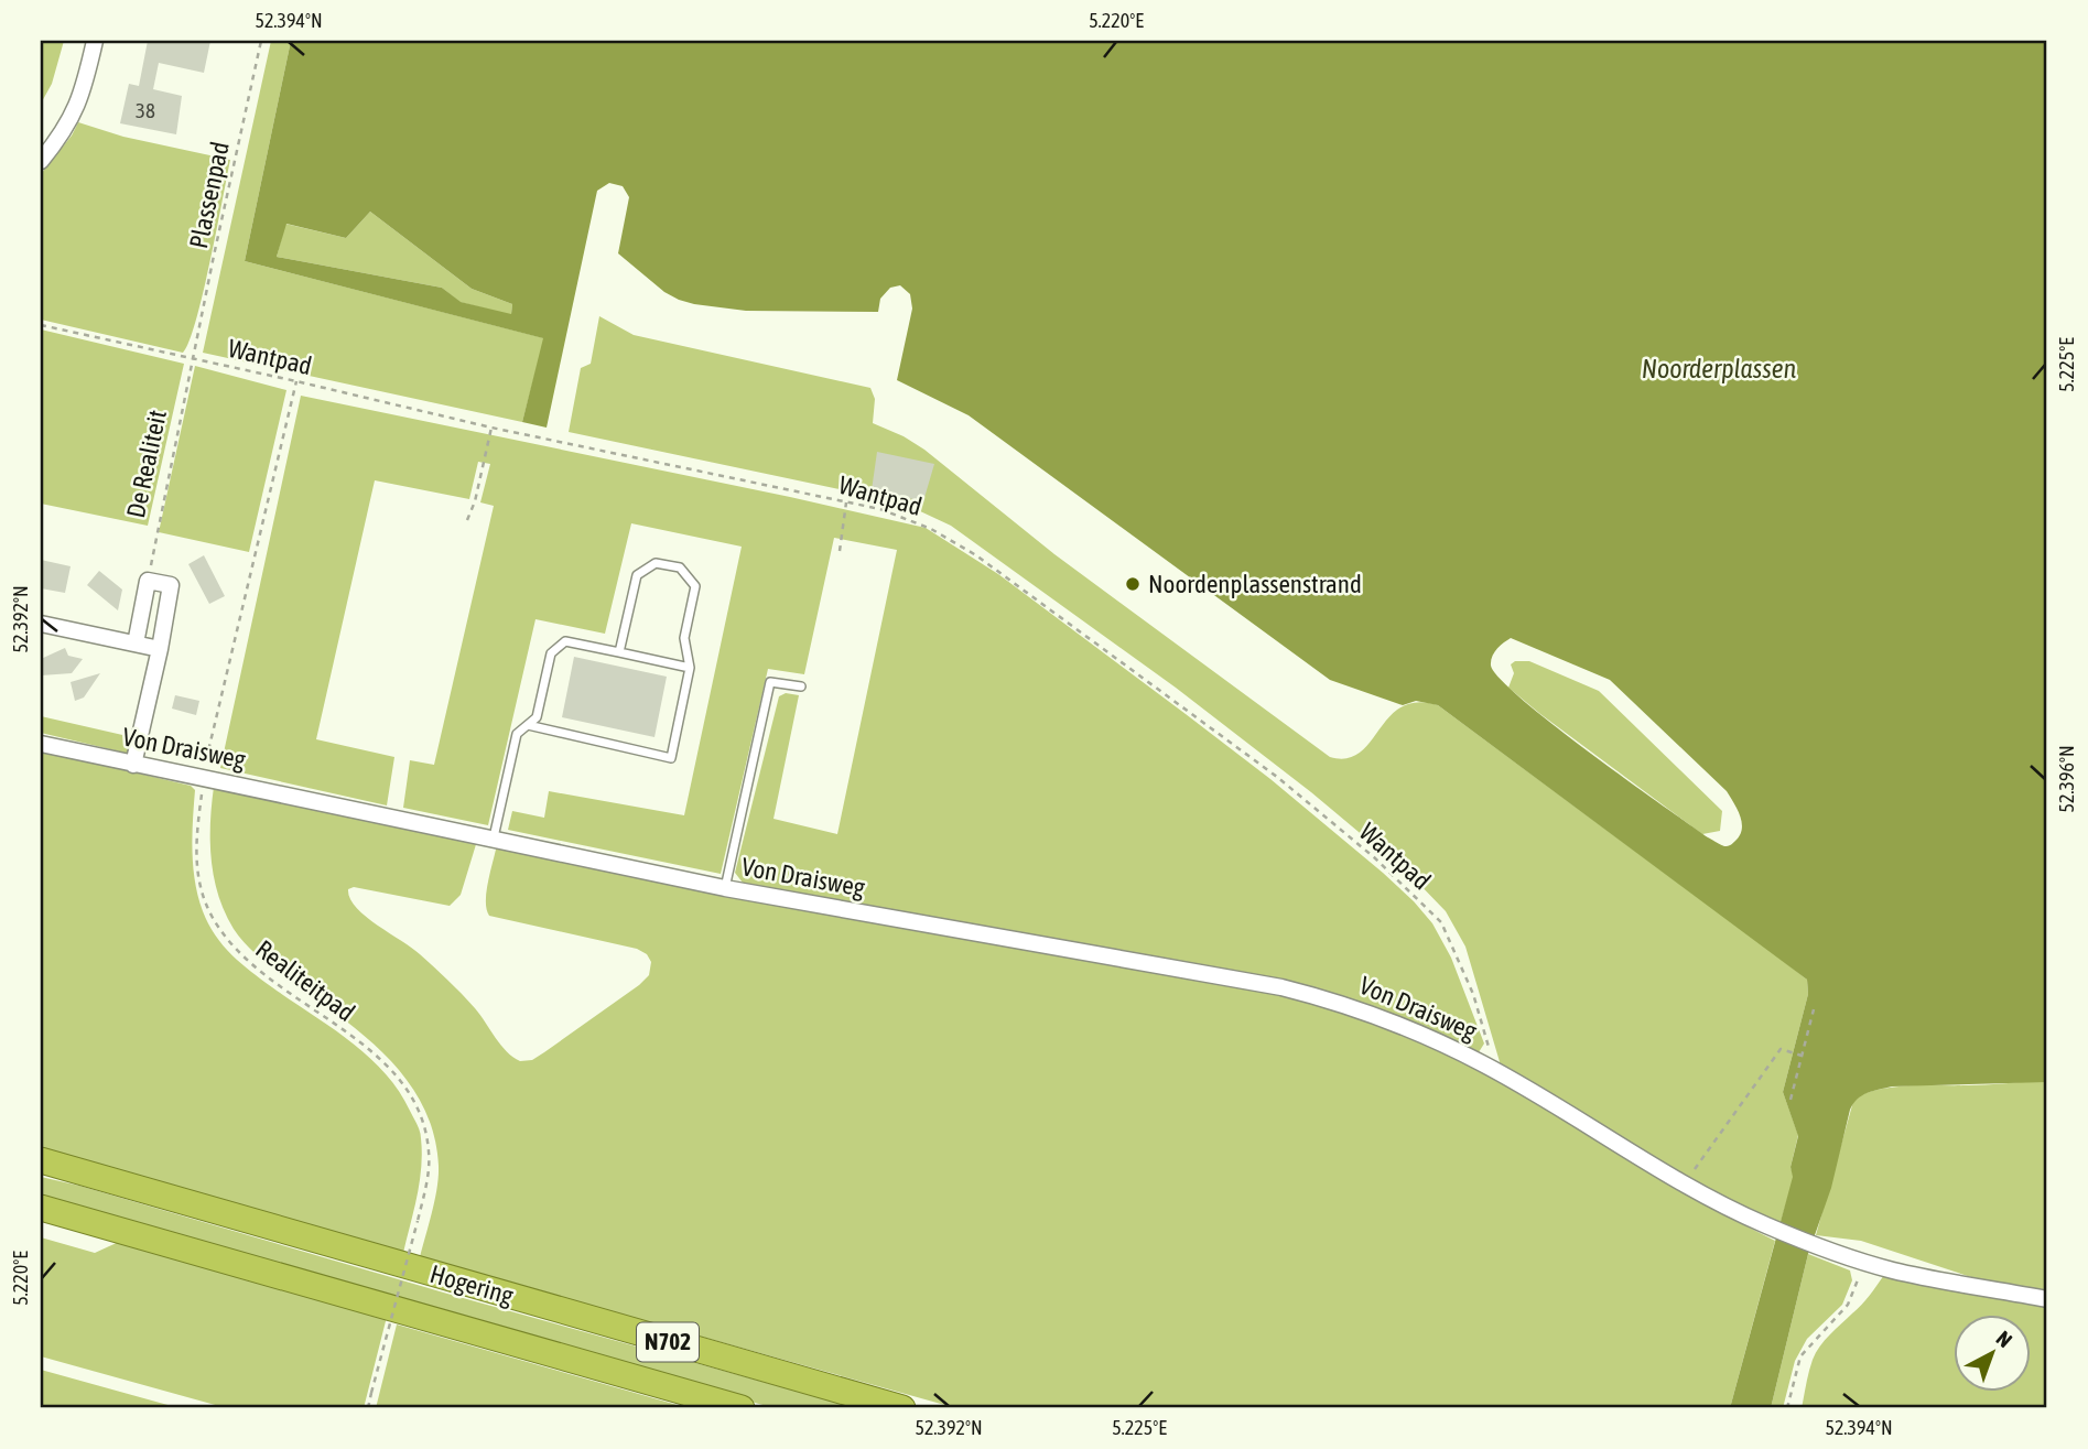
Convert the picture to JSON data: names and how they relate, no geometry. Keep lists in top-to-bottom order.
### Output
{
  "streets": {
    "highway": ["Hogering", "N702"],
    "street": ["Von Draisweg"],
    "path": [
      "Plassenpad",
      "Wantpad",
      "De Realiteit",
      "Realiteitpad"
    ]
  },
  "crossings": [
    ["Plassenpad", "Wantpad"],
    ["Plassenpad", "De Realiteit"],
    ["Wantpad", "De Realiteit"],
    ["Wantpad", "Von Draisweg"],
    ["Wantpad", "Realiteitpad"],
    ["Von Draisweg", "Realiteitpad"]
  ],
  "water": ["Noorderplassen"],
  "places": ["Noordenplassenstrand"],
  "house_numbers": ["38"],
  "north": "top right",
  "coordinates": [
    "52.394°N",
    "5.220°E",
    "5.225°E",
    "52.392°N",
    "52.396°N"
  ]
}
